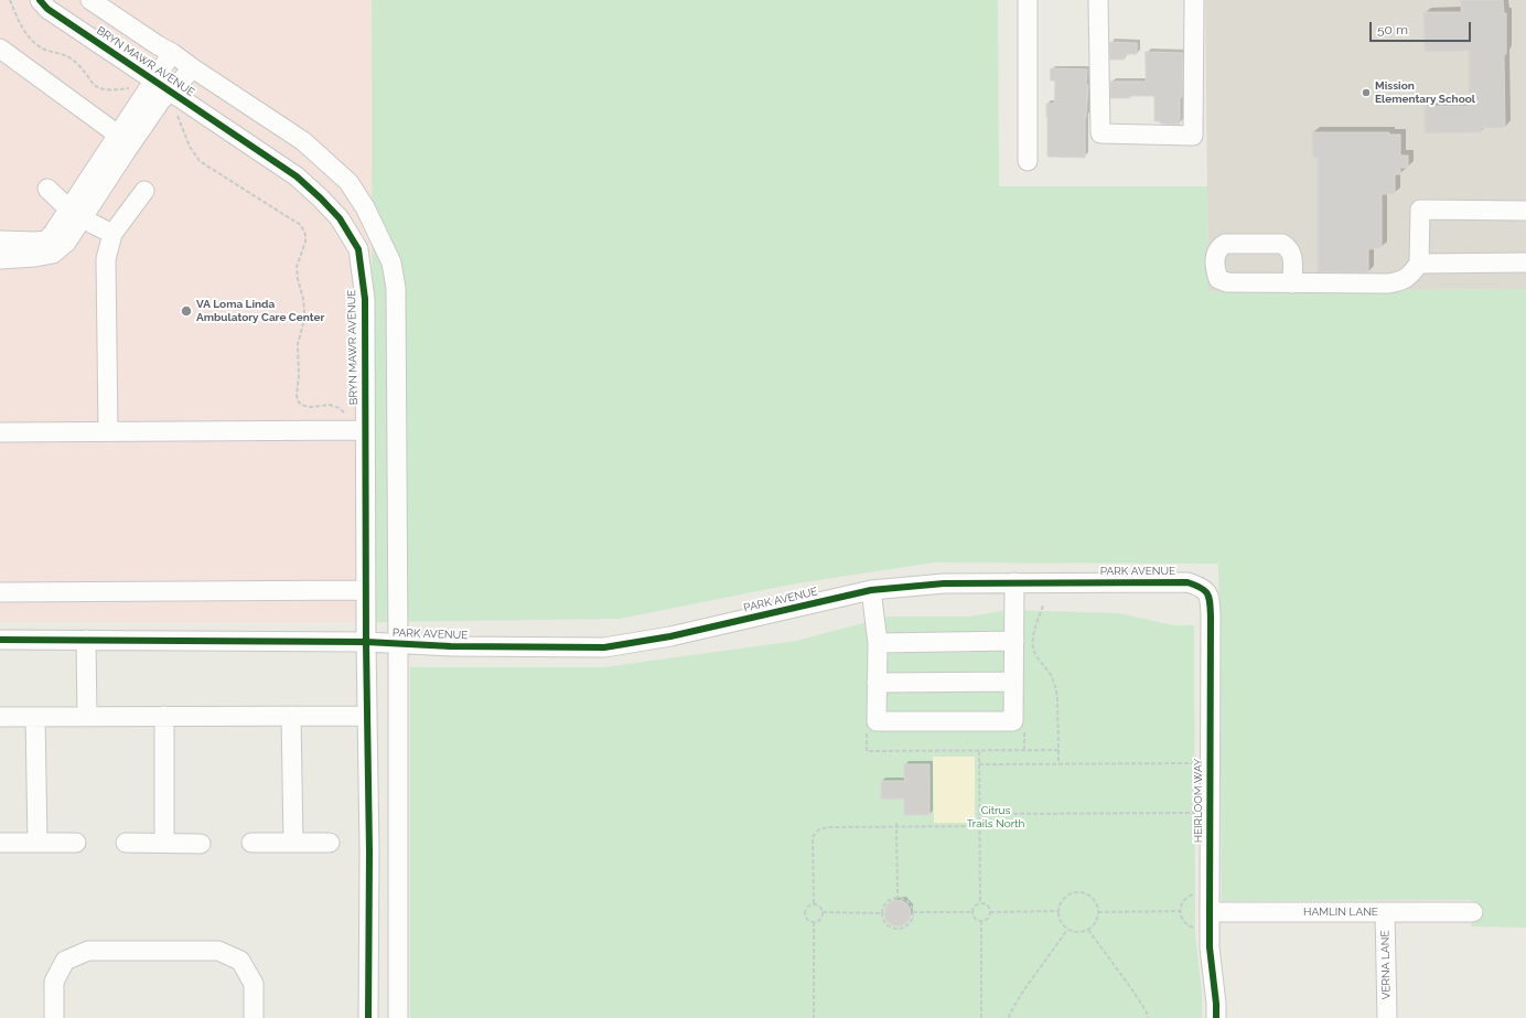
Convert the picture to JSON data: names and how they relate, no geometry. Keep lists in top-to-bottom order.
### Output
{
  "streets": {
    "street": [
      "BRYN MAWR AVENUE",
      "PARK AVENUE",
      "HEIRLOOM WAY",
      "HAMLIN LANE",
      "VERNA LANE"
    ]
  },
  "crossings": [
    ["BRYN MAWR AVENUE", "PARK AVENUE"],
    ["PARK AVENUE", "HEIRLOOM WAY"],
    ["HEIRLOOM WAY", "HAMLIN LANE"],
    ["HAMLIN LANE", "VERNA LANE"]
  ],
  "parks": ["Citrus Trails North"],
  "places": ["Mission Elementary School", "VA Loma Linda Ambulatory Care Center"],
  "scale_bar": "50 m"
}
